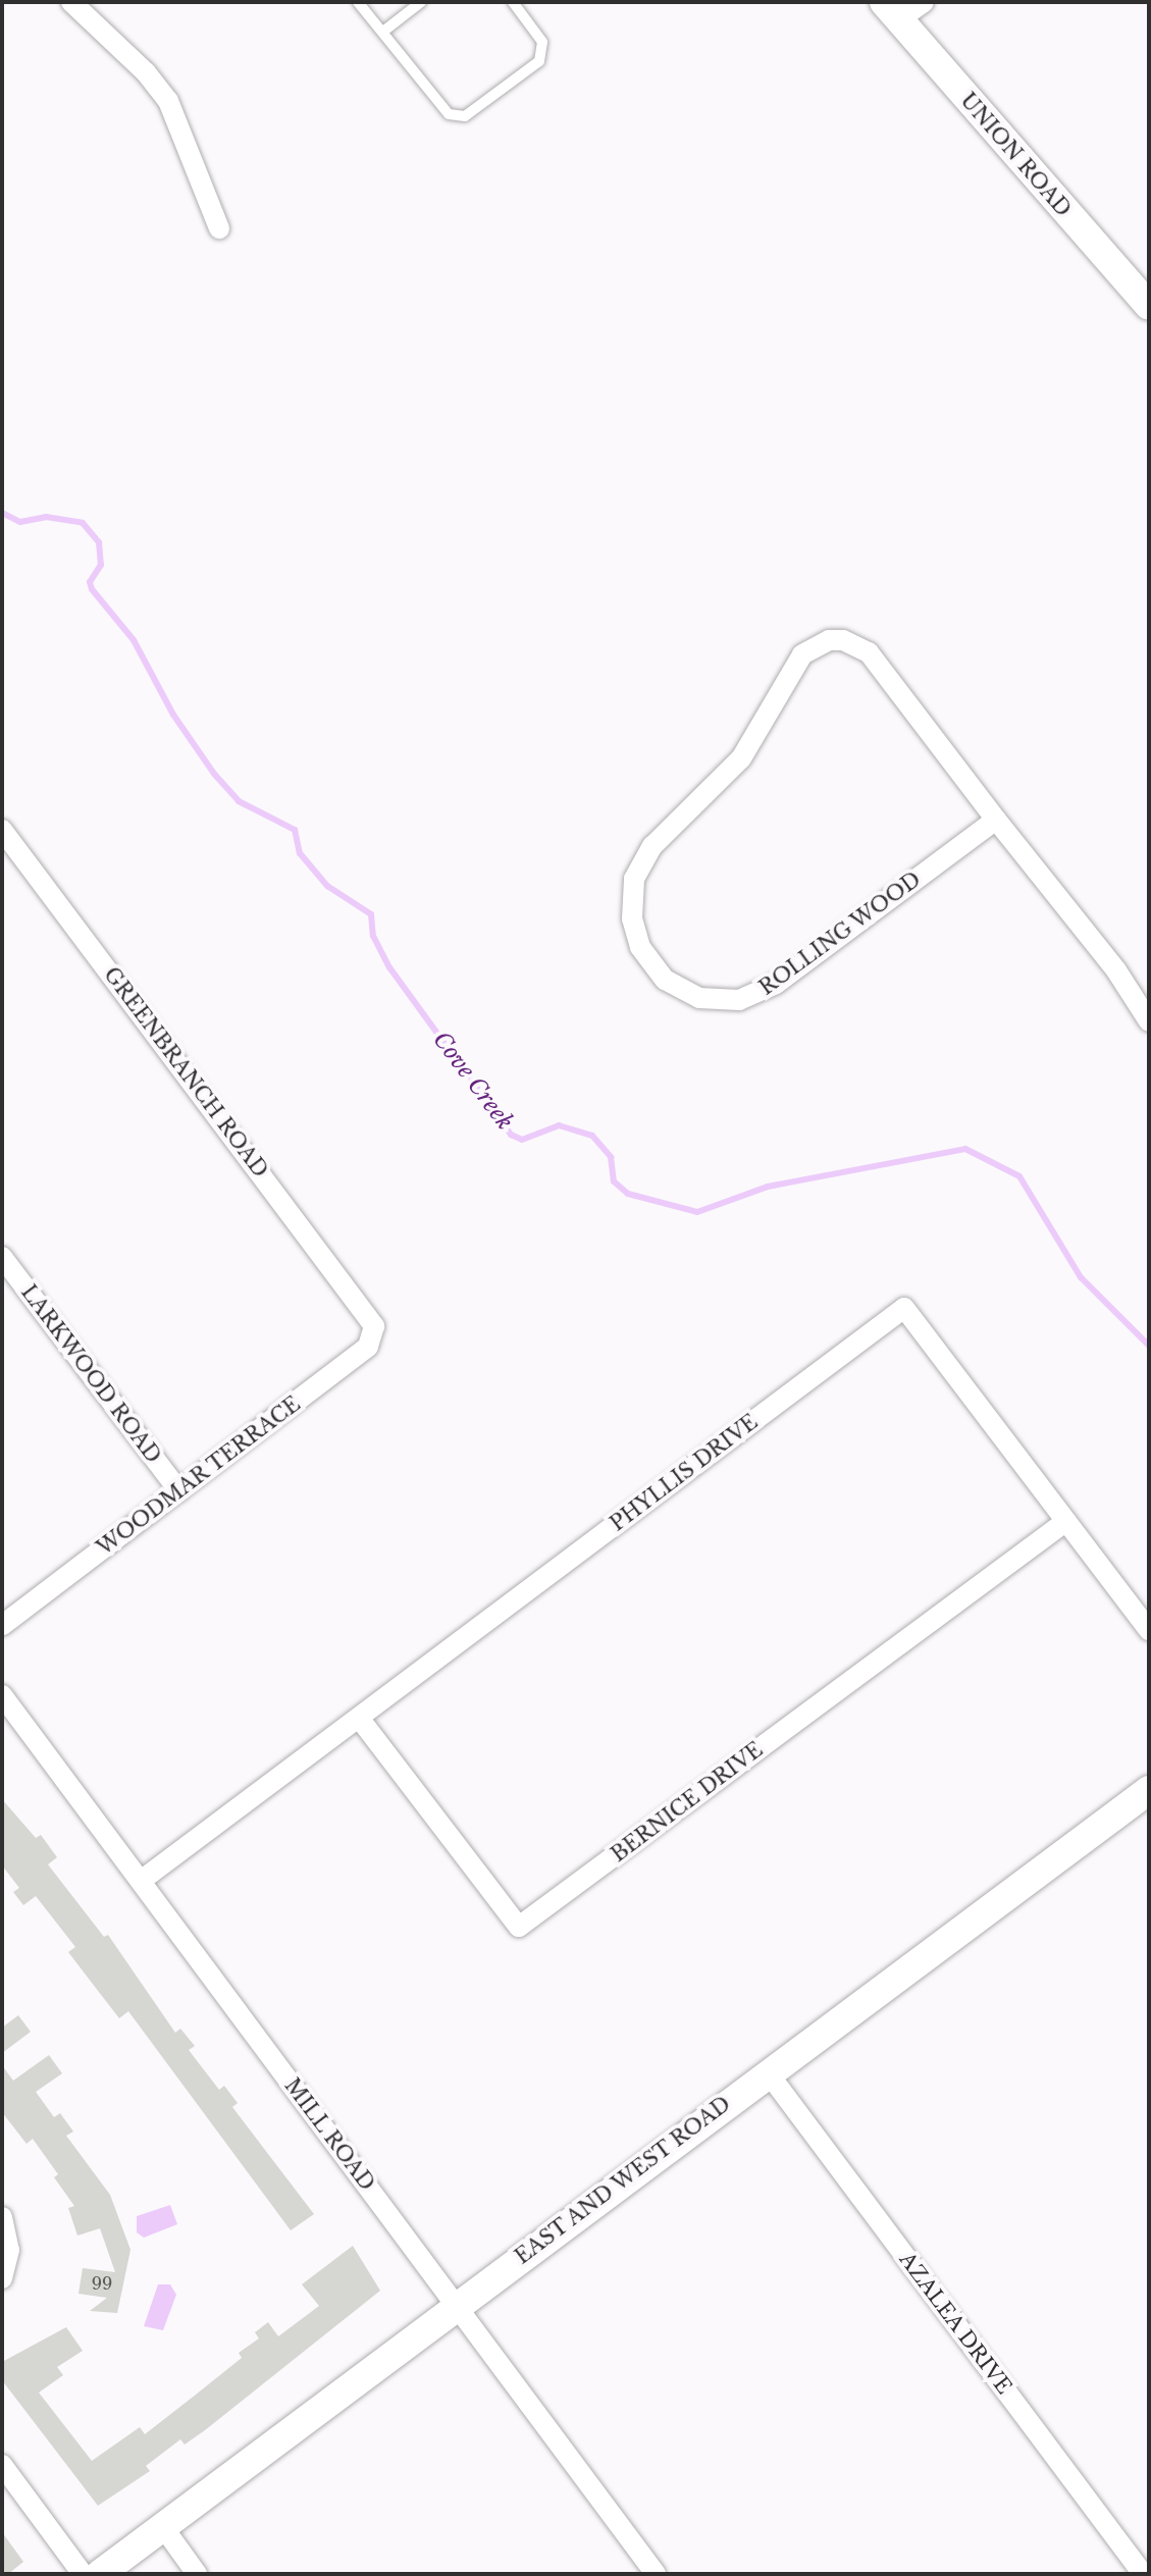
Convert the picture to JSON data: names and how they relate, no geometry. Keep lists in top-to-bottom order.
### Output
{
  "streets": {
    "street": [
      "UNION ROAD",
      "ROLLING WOOD",
      "GREENBRANCH ROAD",
      "LARKWOOD ROAD",
      "PHYLLIS DRIVE",
      "WOODMAR TERRACE",
      "BERNICE DRIVE",
      "MILL ROAD",
      "EAST AND WEST ROAD",
      "AZALEA DRIVE"
    ]
  },
  "crossings": [
    ["GREENBRANCH ROAD", "WOODMAR TERRACE"],
    ["LARKWOOD ROAD", "WOODMAR TERRACE"],
    ["PHYLLIS DRIVE", "BERNICE DRIVE"],
    ["PHYLLIS DRIVE", "MILL ROAD"],
    ["MILL ROAD", "EAST AND WEST ROAD"],
    ["EAST AND WEST ROAD", "AZALEA DRIVE"]
  ],
  "water": ["Cove Creek"],
  "house_numbers": ["99"]
}
